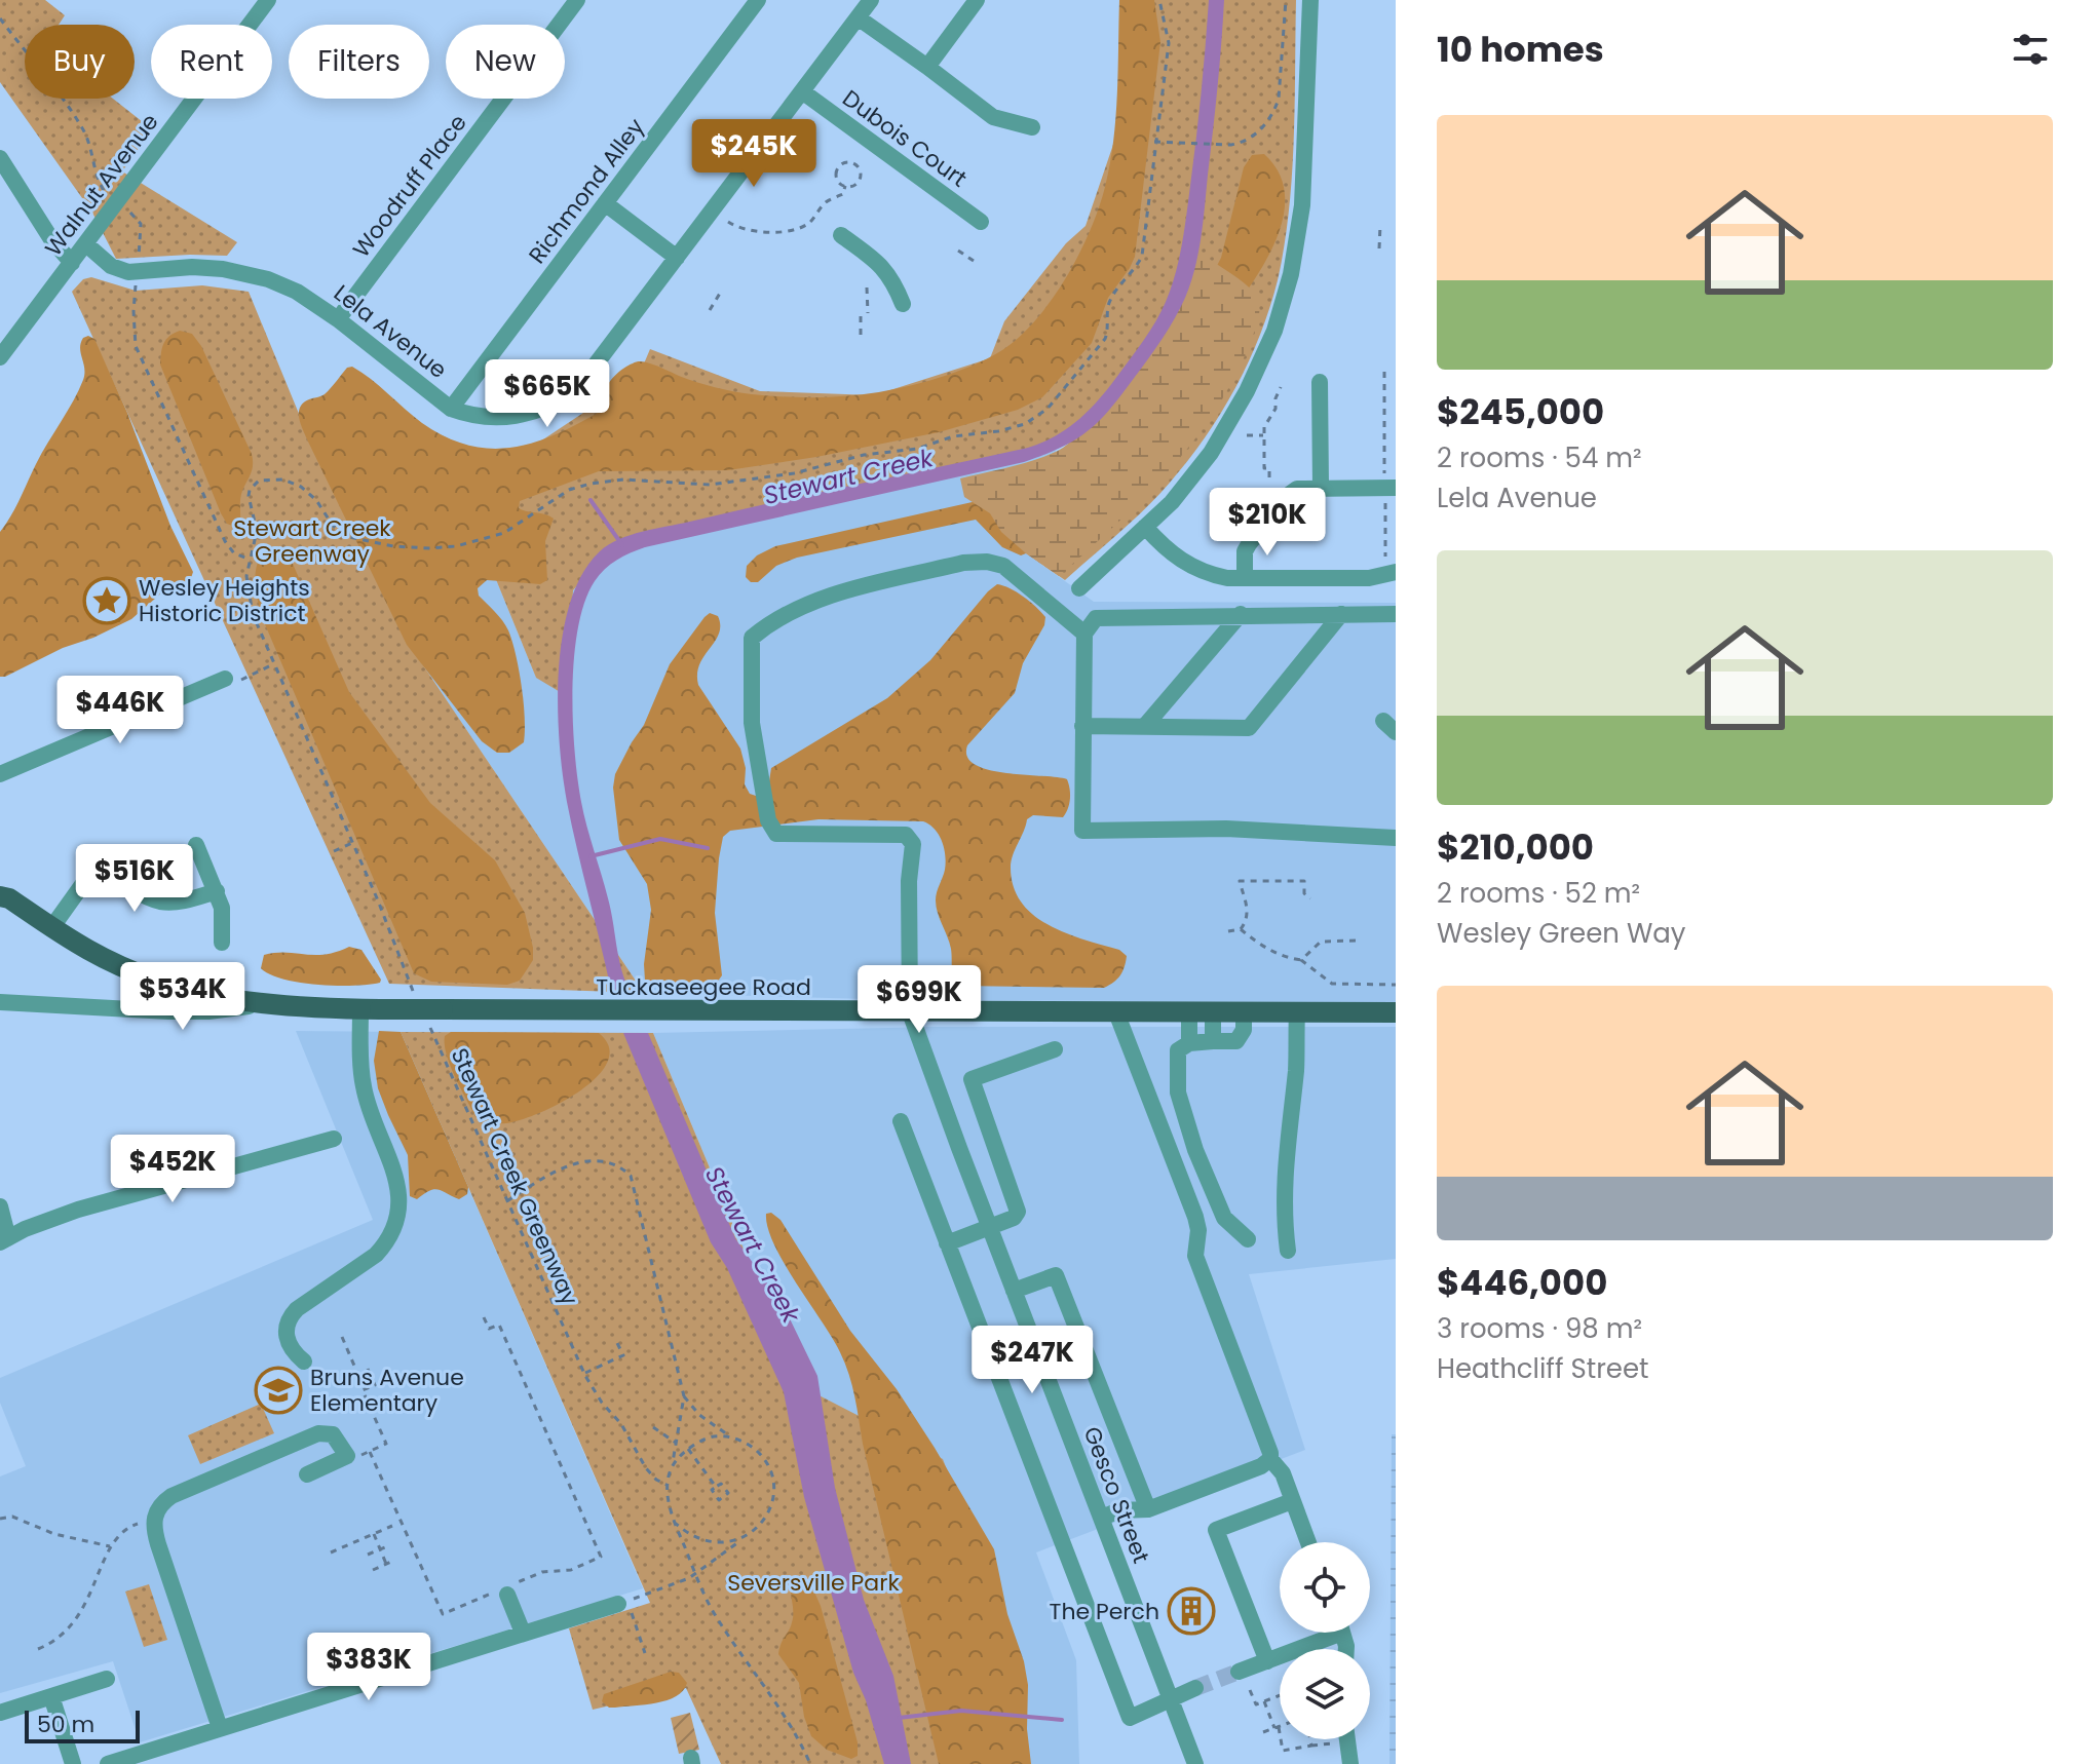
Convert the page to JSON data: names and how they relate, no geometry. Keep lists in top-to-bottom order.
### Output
{
  "streets": {
    "main road": ["Tuckaseegee Road"],
    "street": [
      "Dubois Court",
      "Walnut Avenue",
      "Woodruff Place",
      "Richmond Alley",
      "Lela Avenue",
      "Gesco Street"
    ],
    "path": ["Stewart Creek Greenway"]
  },
  "crossings": [
    ["Dubois Court", "Lela Avenue"],
    ["Walnut Avenue", "Lela Avenue"],
    ["Woodruff Place", "Lela Avenue"],
    ["Richmond Alley", "Lela Avenue"],
    ["Tuckaseegee Road", "Stewart Creek Greenway"],
    ["Tuckaseegee Road", "Gesco Street"]
  ],
  "water": ["Stewart Creek"],
  "parks": ["Stewart Creek Greenway", "Seversville Park"],
  "places": {
    "place": ["Wesley Heights Historic District"],
    "school or university": ["Bruns Avenue Elementary"],
    "building": ["The Perch"]
  },
  "scale_bar": "50 m",
  "page": {
    "heading": "10 homes",
    "chip": [
      "Buy",
      "Rent",
      "Filters",
      "New"
    ],
    "list": [
      {
        "name": "$245,000",
        "note": "2 rooms · 54 m² · Lela Avenue"
      },
      {
        "name": "$210,000",
        "note": "2 rooms · 52 m² · Wesley Green Way"
      },
      {
        "name": "$446,000",
        "note": "3 rooms · 98 m² · Heathcliff Street"
      }
    ],
    "price": [
      "$245K",
      "$665K",
      "$210K",
      "$446K",
      "$516K",
      "$534K",
      "$699K",
      "$452K",
      "$247K",
      "$383K"
    ],
    "scale": "50 m"
  }
}
